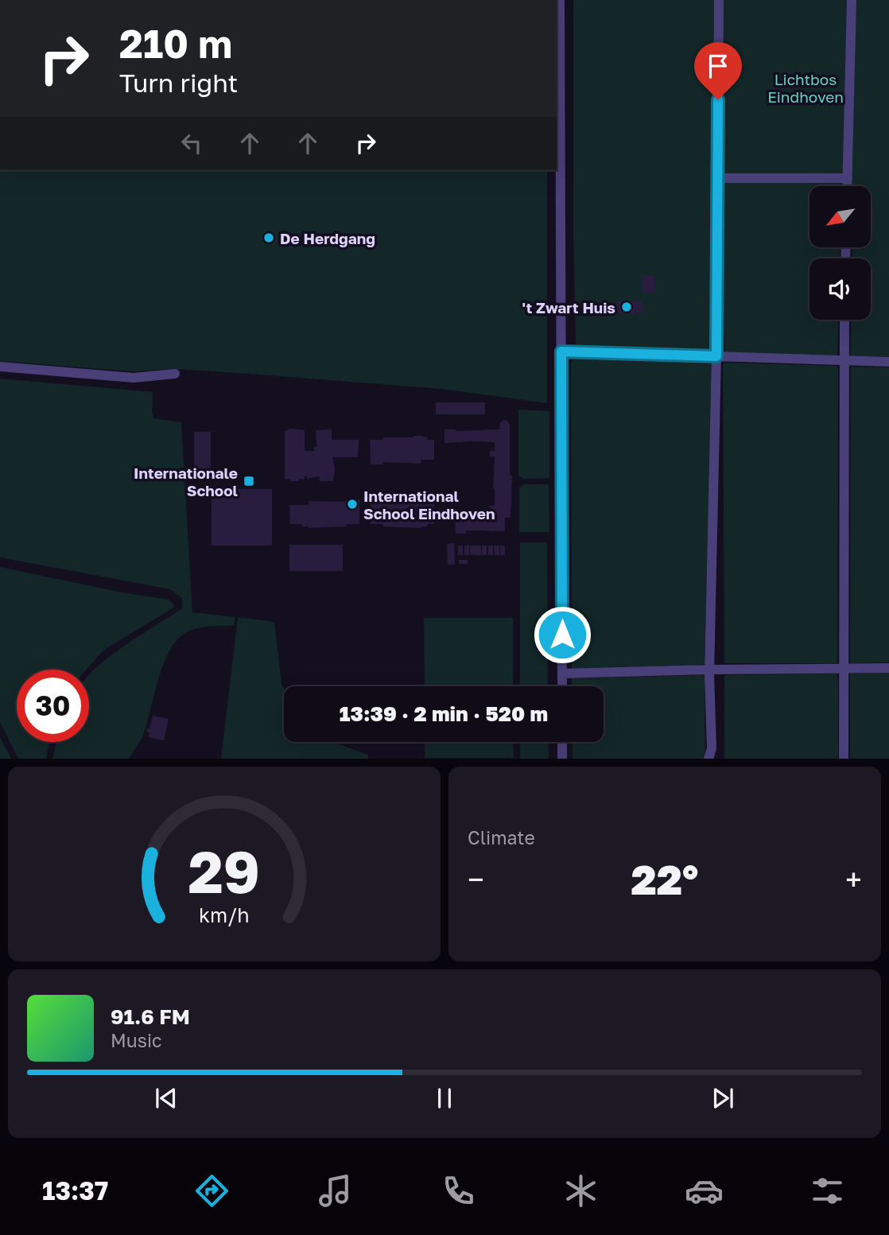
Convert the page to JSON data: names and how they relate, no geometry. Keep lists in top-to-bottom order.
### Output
{
  "parks": ["Lichtbos Eindhoven"],
  "places": {
    "other": ["De Herdgang", "'t Zwart Huis", "International School Eindhoven"],
    "transit": ["Internationale School"]
  },
  "north": "bottom left",
  "page": {
    "turn": ["210 m", "Turn right"],
    "limit": "30",
    "trip": "13:39 · 2 min · 520 m",
    "tile": "Climate",
    "heat": ["−", "22°", "+"],
    "song": ["91.6 FM", "Music"],
    "tabs": "13:37",
    "gauge": ["29", "km/h"]
  }
}
